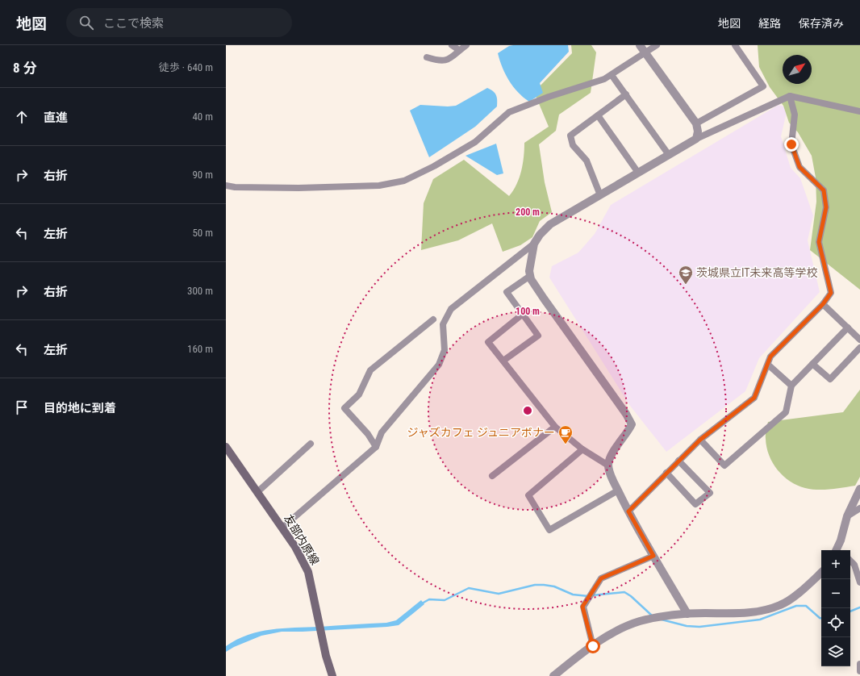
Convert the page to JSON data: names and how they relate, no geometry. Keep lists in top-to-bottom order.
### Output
{
  "streets": {
    "main road": ["友部内原線"]
  },
  "places": {
    "school or university": ["茨城県立IT未来高等学校"],
    "cafe": ["ジャズカフェ ジュニアボナー"]
  },
  "north": "top right",
  "page": {
    "header": "地図",
    "search": "ここで検索",
    "nav": ["地図", "経路", "保存済み"],
    "heading": ["8 分", "徒歩 · 640 m"],
    "list": [
      ["直進", "40 m"],
      ["右折", "90 m"],
      ["左折", "50 m"],
      ["右折", "300 m"],
      ["左折", "160 m"],
      "目的地に到着"
    ],
    "map_buttons": ["+", "−"]
  },
  "rings": ["200 m", "100 m"]
}
